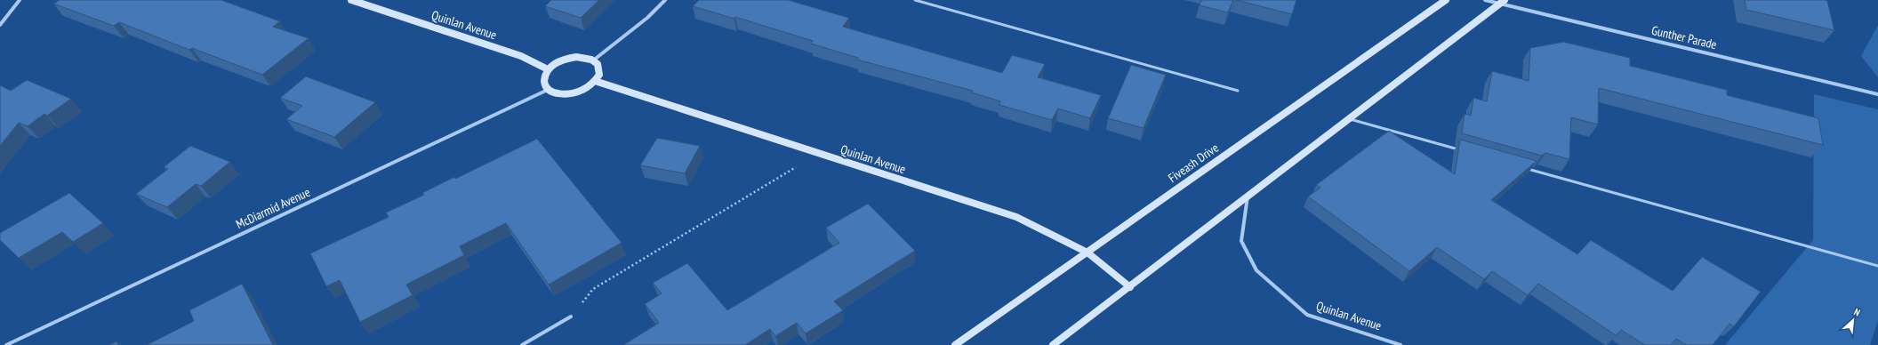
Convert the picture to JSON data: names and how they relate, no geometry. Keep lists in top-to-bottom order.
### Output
{
  "streets": {
    "main road": ["Quinlan Avenue", "Fiveash Drive"],
    "street": ["Gunther Parade", "McDiarmid Avenue"]
  },
  "crossings": [
    ["Quinlan Avenue", "Fiveash Drive"],
    ["Quinlan Avenue", "McDiarmid Avenue"]
  ],
  "north": "top right"
}
